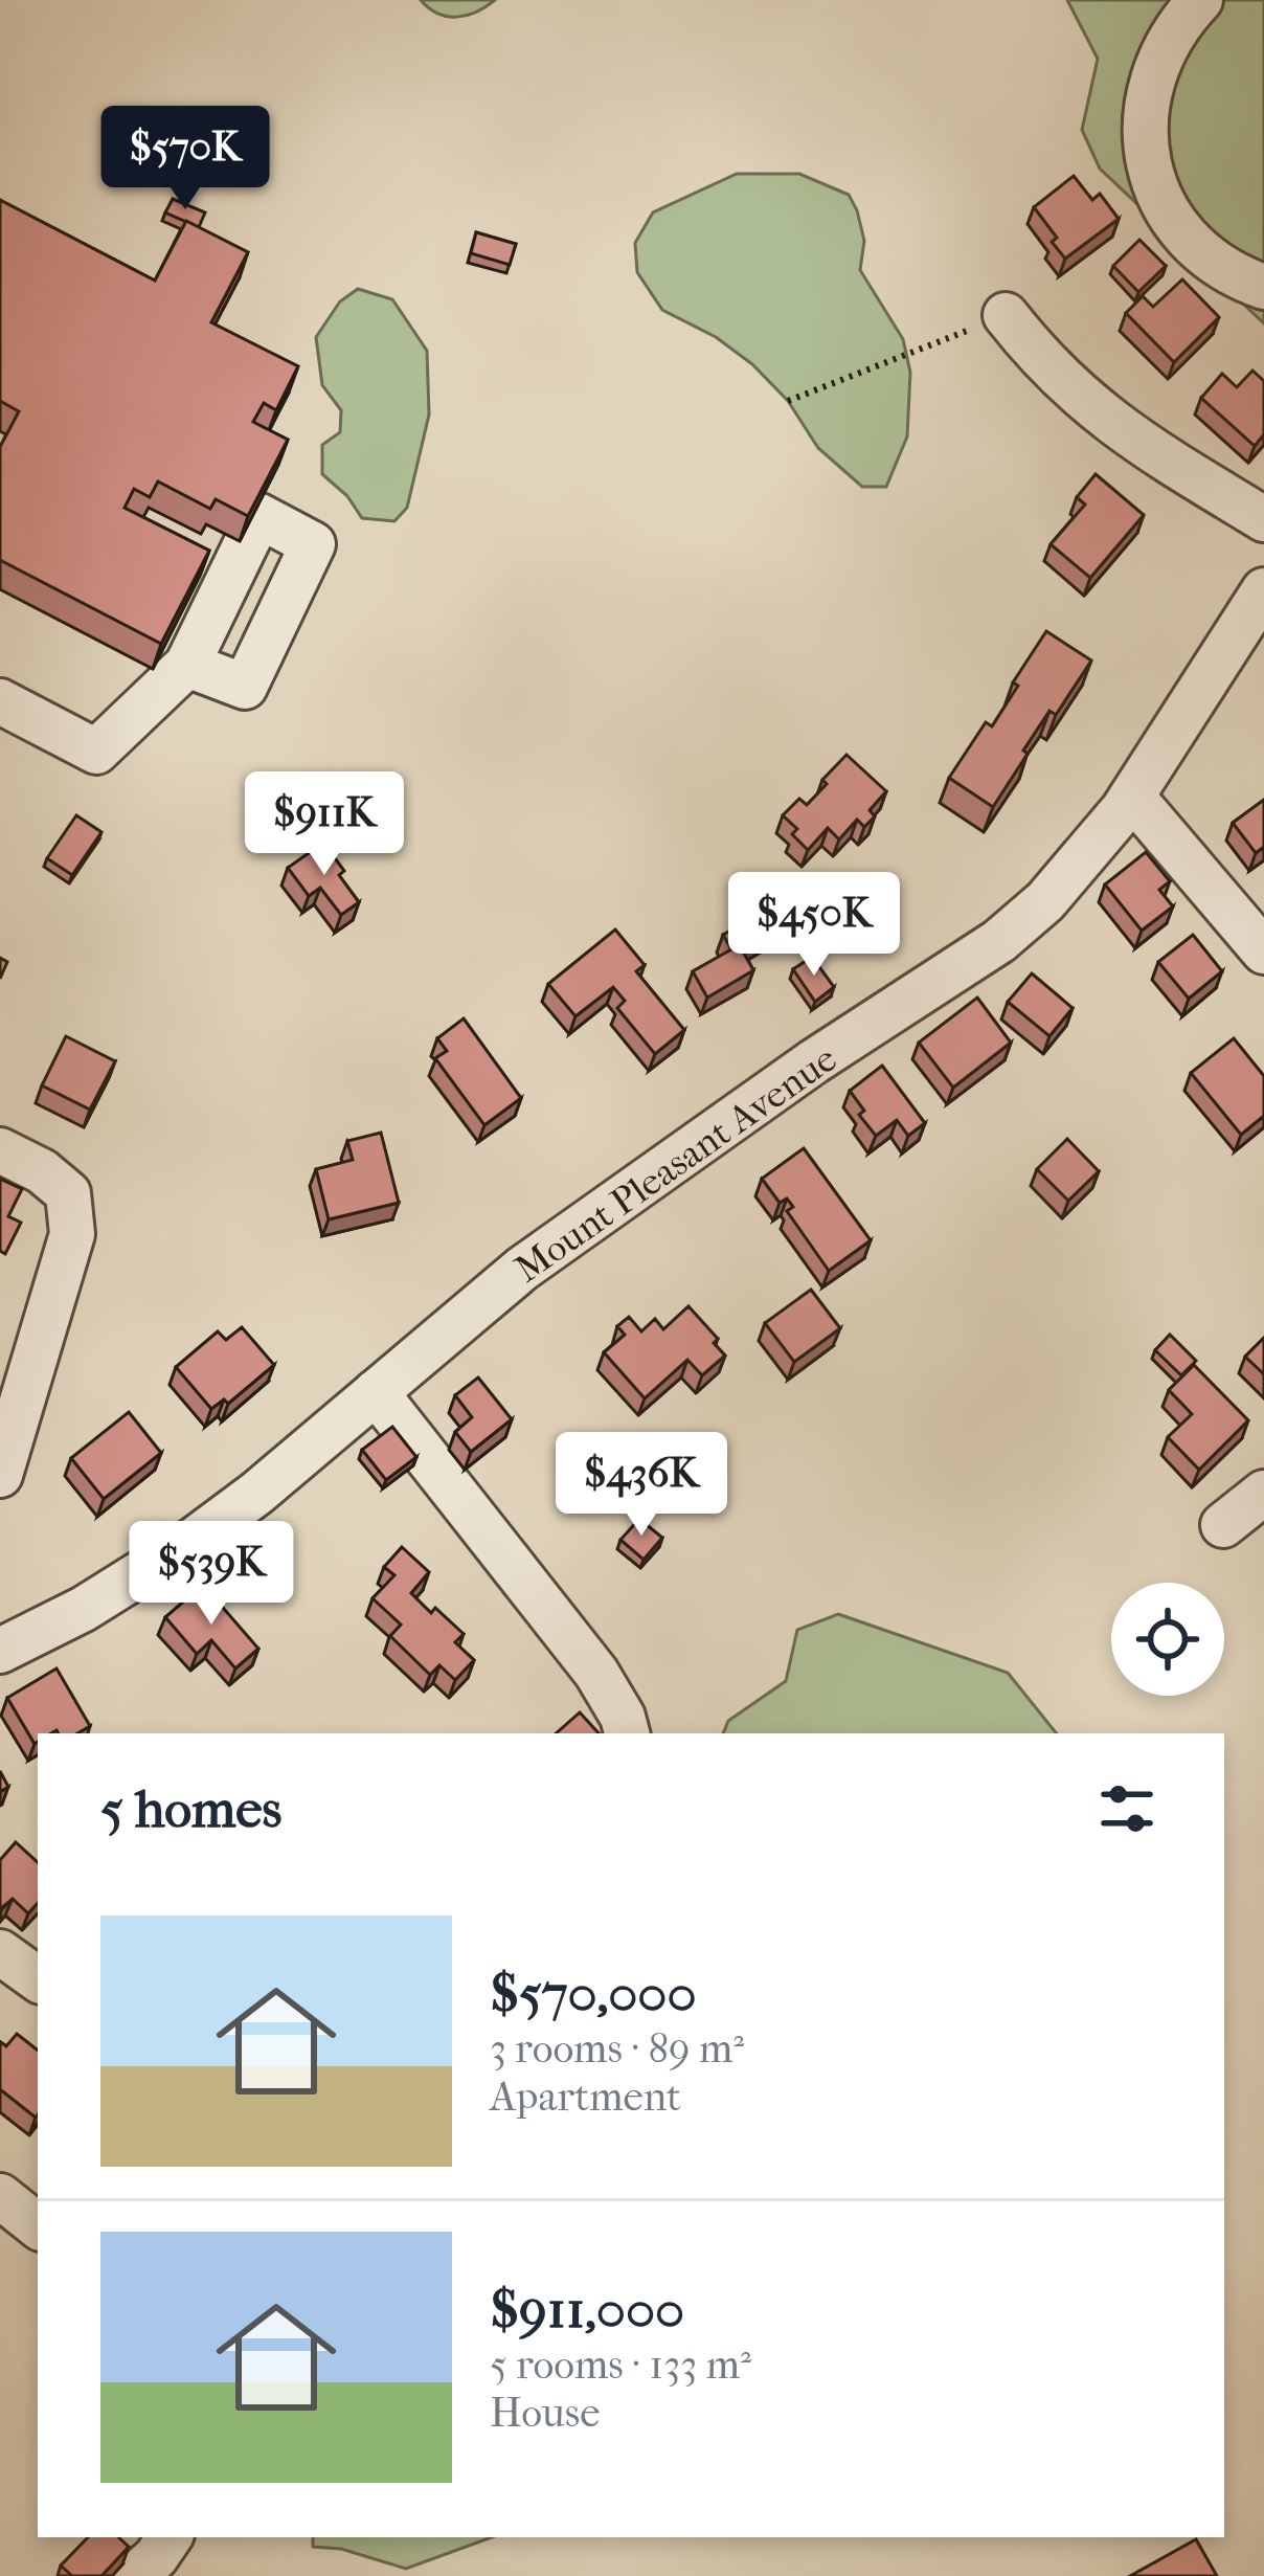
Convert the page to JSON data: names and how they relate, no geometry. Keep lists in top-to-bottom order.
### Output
{
  "streets": {
    "street": ["Mount Pleasant Avenue"]
  },
  "page": {
    "price": [
      "$570K",
      "$911K",
      "$450K",
      "$436K",
      "$539K"
    ],
    "heading": "5 homes",
    "list": [
      {
        "name": "$570,000",
        "note": "3 rooms · 89 m² · Apartment"
      },
      {
        "name": "$911,000",
        "note": "5 rooms · 133 m² · House"
      }
    ]
  }
}
